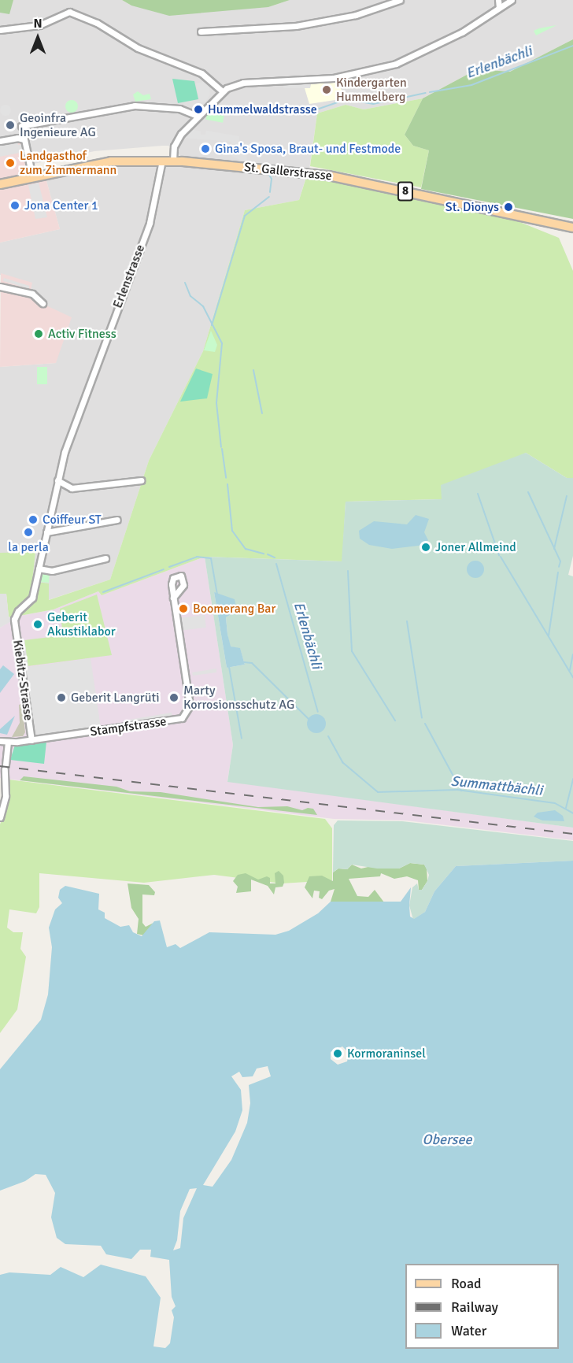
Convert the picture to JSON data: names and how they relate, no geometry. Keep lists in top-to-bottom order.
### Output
{
  "streets": {
    "main road": ["St. Gallerstrasse", "8"],
    "street": ["Erlenstrasse", "Kiebitz-Strasse", "Stampfstrasse"]
  },
  "crossings": [
    ["St. Gallerstrasse", "Erlenstrasse"],
    ["Erlenstrasse", "Kiebitz-Strasse"],
    ["Kiebitz-Strasse", "Stampfstrasse"]
  ],
  "water": ["Erlenbächli", "Summattbächli", "Obersee"],
  "places": [
    "Kindergarten Hummelberg",
    "Hummelwaldstrasse",
    "Geoinfra Ingenieure AG",
    "Gina's Sposa, Braut- und Festmode",
    "Landgasthof zum Zimmermann",
    "Jona Center 1",
    "St. Dionys",
    "Activ Fitness",
    "Coiffeur ST",
    "la perla",
    "Joner Allmeind",
    "Boomerang Bar",
    "Geberit Akustiklabor",
    "Geberit Langrüti",
    "Marty Korrosionsschutz AG",
    "Kormoraninsel"
  ],
  "legend": ["Road", "Railway", "Water"],
  "north": "top"
}
